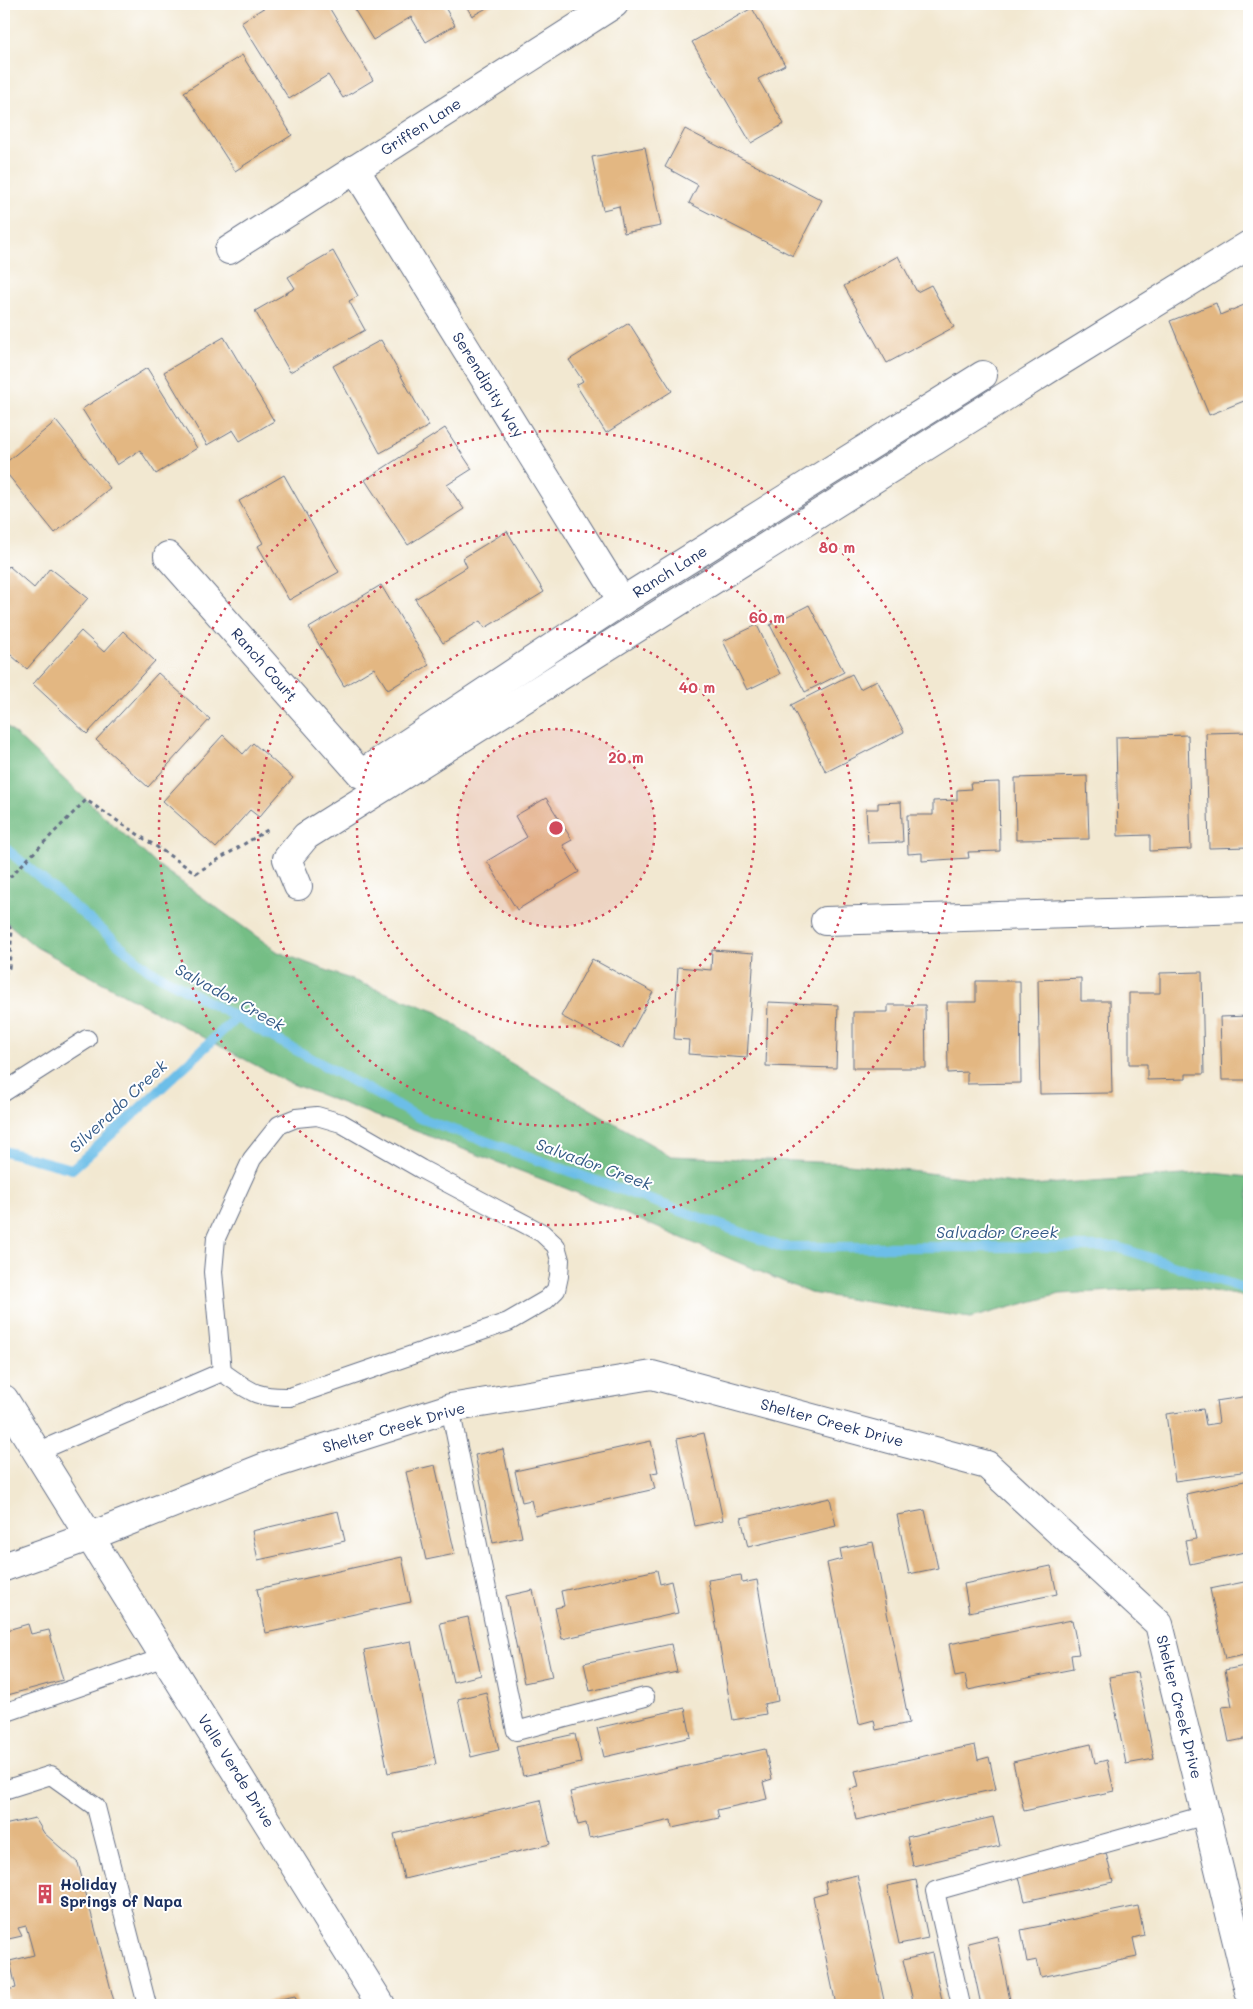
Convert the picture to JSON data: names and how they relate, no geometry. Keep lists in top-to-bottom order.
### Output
{
  "streets": {
    "street": [
      "Griffen Lane",
      "Serendipity Way",
      "Ranch Lane",
      "Ranch Court",
      "Shelter Creek Drive",
      "Valle Verde Drive"
    ]
  },
  "crossings": [
    ["Griffen Lane", "Serendipity Way"],
    ["Serendipity Way", "Ranch Lane"],
    ["Ranch Lane", "Ranch Court"],
    ["Shelter Creek Drive", "Valle Verde Drive"]
  ],
  "water": ["Salvador Creek", "Silverado Creek"],
  "places": {
    "building": ["Holiday Springs of Napa"]
  },
  "rings": [
    "80 m",
    "60 m",
    "40 m",
    "20 m"
  ]
}
